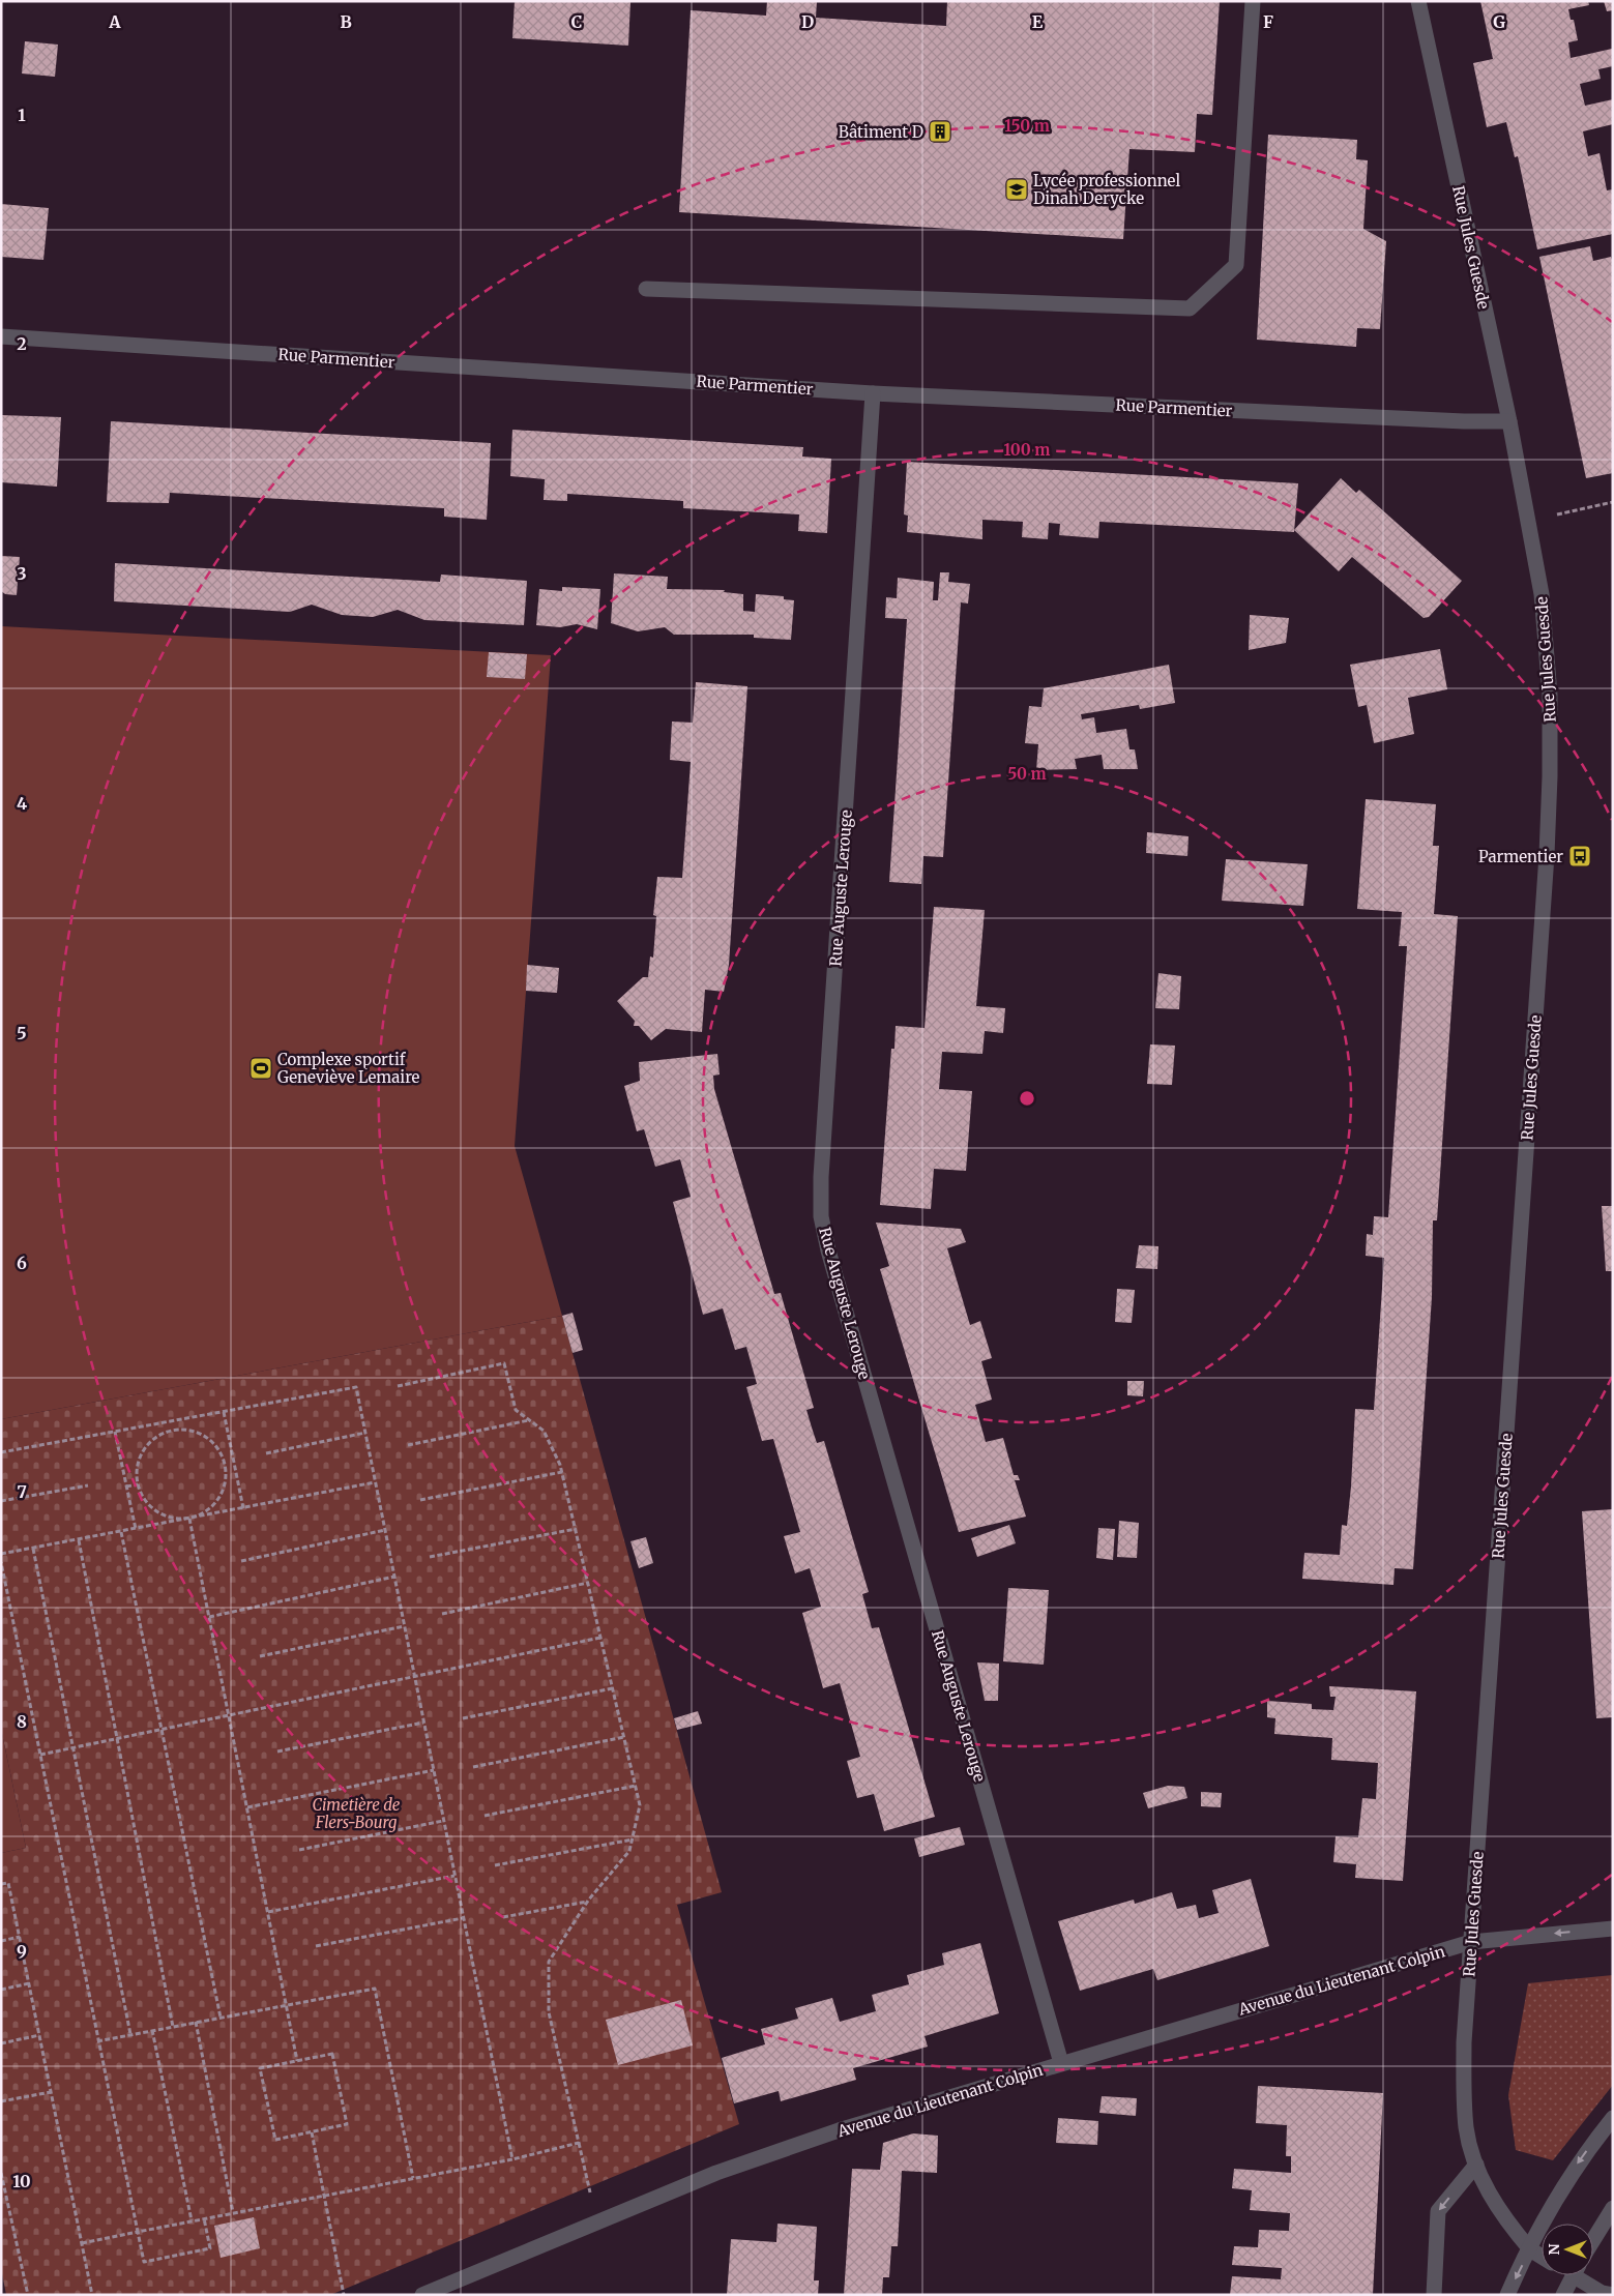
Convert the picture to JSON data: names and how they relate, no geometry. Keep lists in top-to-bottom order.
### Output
{
  "streets": {
    "street": [
      "Rue Jules Guesde",
      "Rue Parmentier",
      "Rue Auguste Lerouge",
      "Avenue du Lieutenant Colpin"
    ]
  },
  "crossings": [
    ["Rue Jules Guesde", "Rue Parmentier"],
    ["Rue Jules Guesde", "Avenue du Lieutenant Colpin"],
    ["Rue Parmentier", "Rue Auguste Lerouge"],
    ["Rue Auguste Lerouge", "Avenue du Lieutenant Colpin"]
  ],
  "parks": ["Cimetière de Flers-Bourg"],
  "places": {
    "building": ["Bâtiment D"],
    "school or university": ["Lycée professionnel Dinah Derycke"],
    "bus stop": ["Parmentier"],
    "sports": ["Complexe sportif Geneviève Lemaire"]
  },
  "north": "left",
  "grid": {
    "columns": [
      "A",
      "B",
      "C",
      "D",
      "E",
      "F",
      "G"
    ],
    "rows": [
      "1",
      "2",
      "3",
      "4",
      "5",
      "6",
      "7",
      "8",
      "9",
      "10"
    ]
  },
  "rings": ["150 m", "100 m", "50 m"]
}
